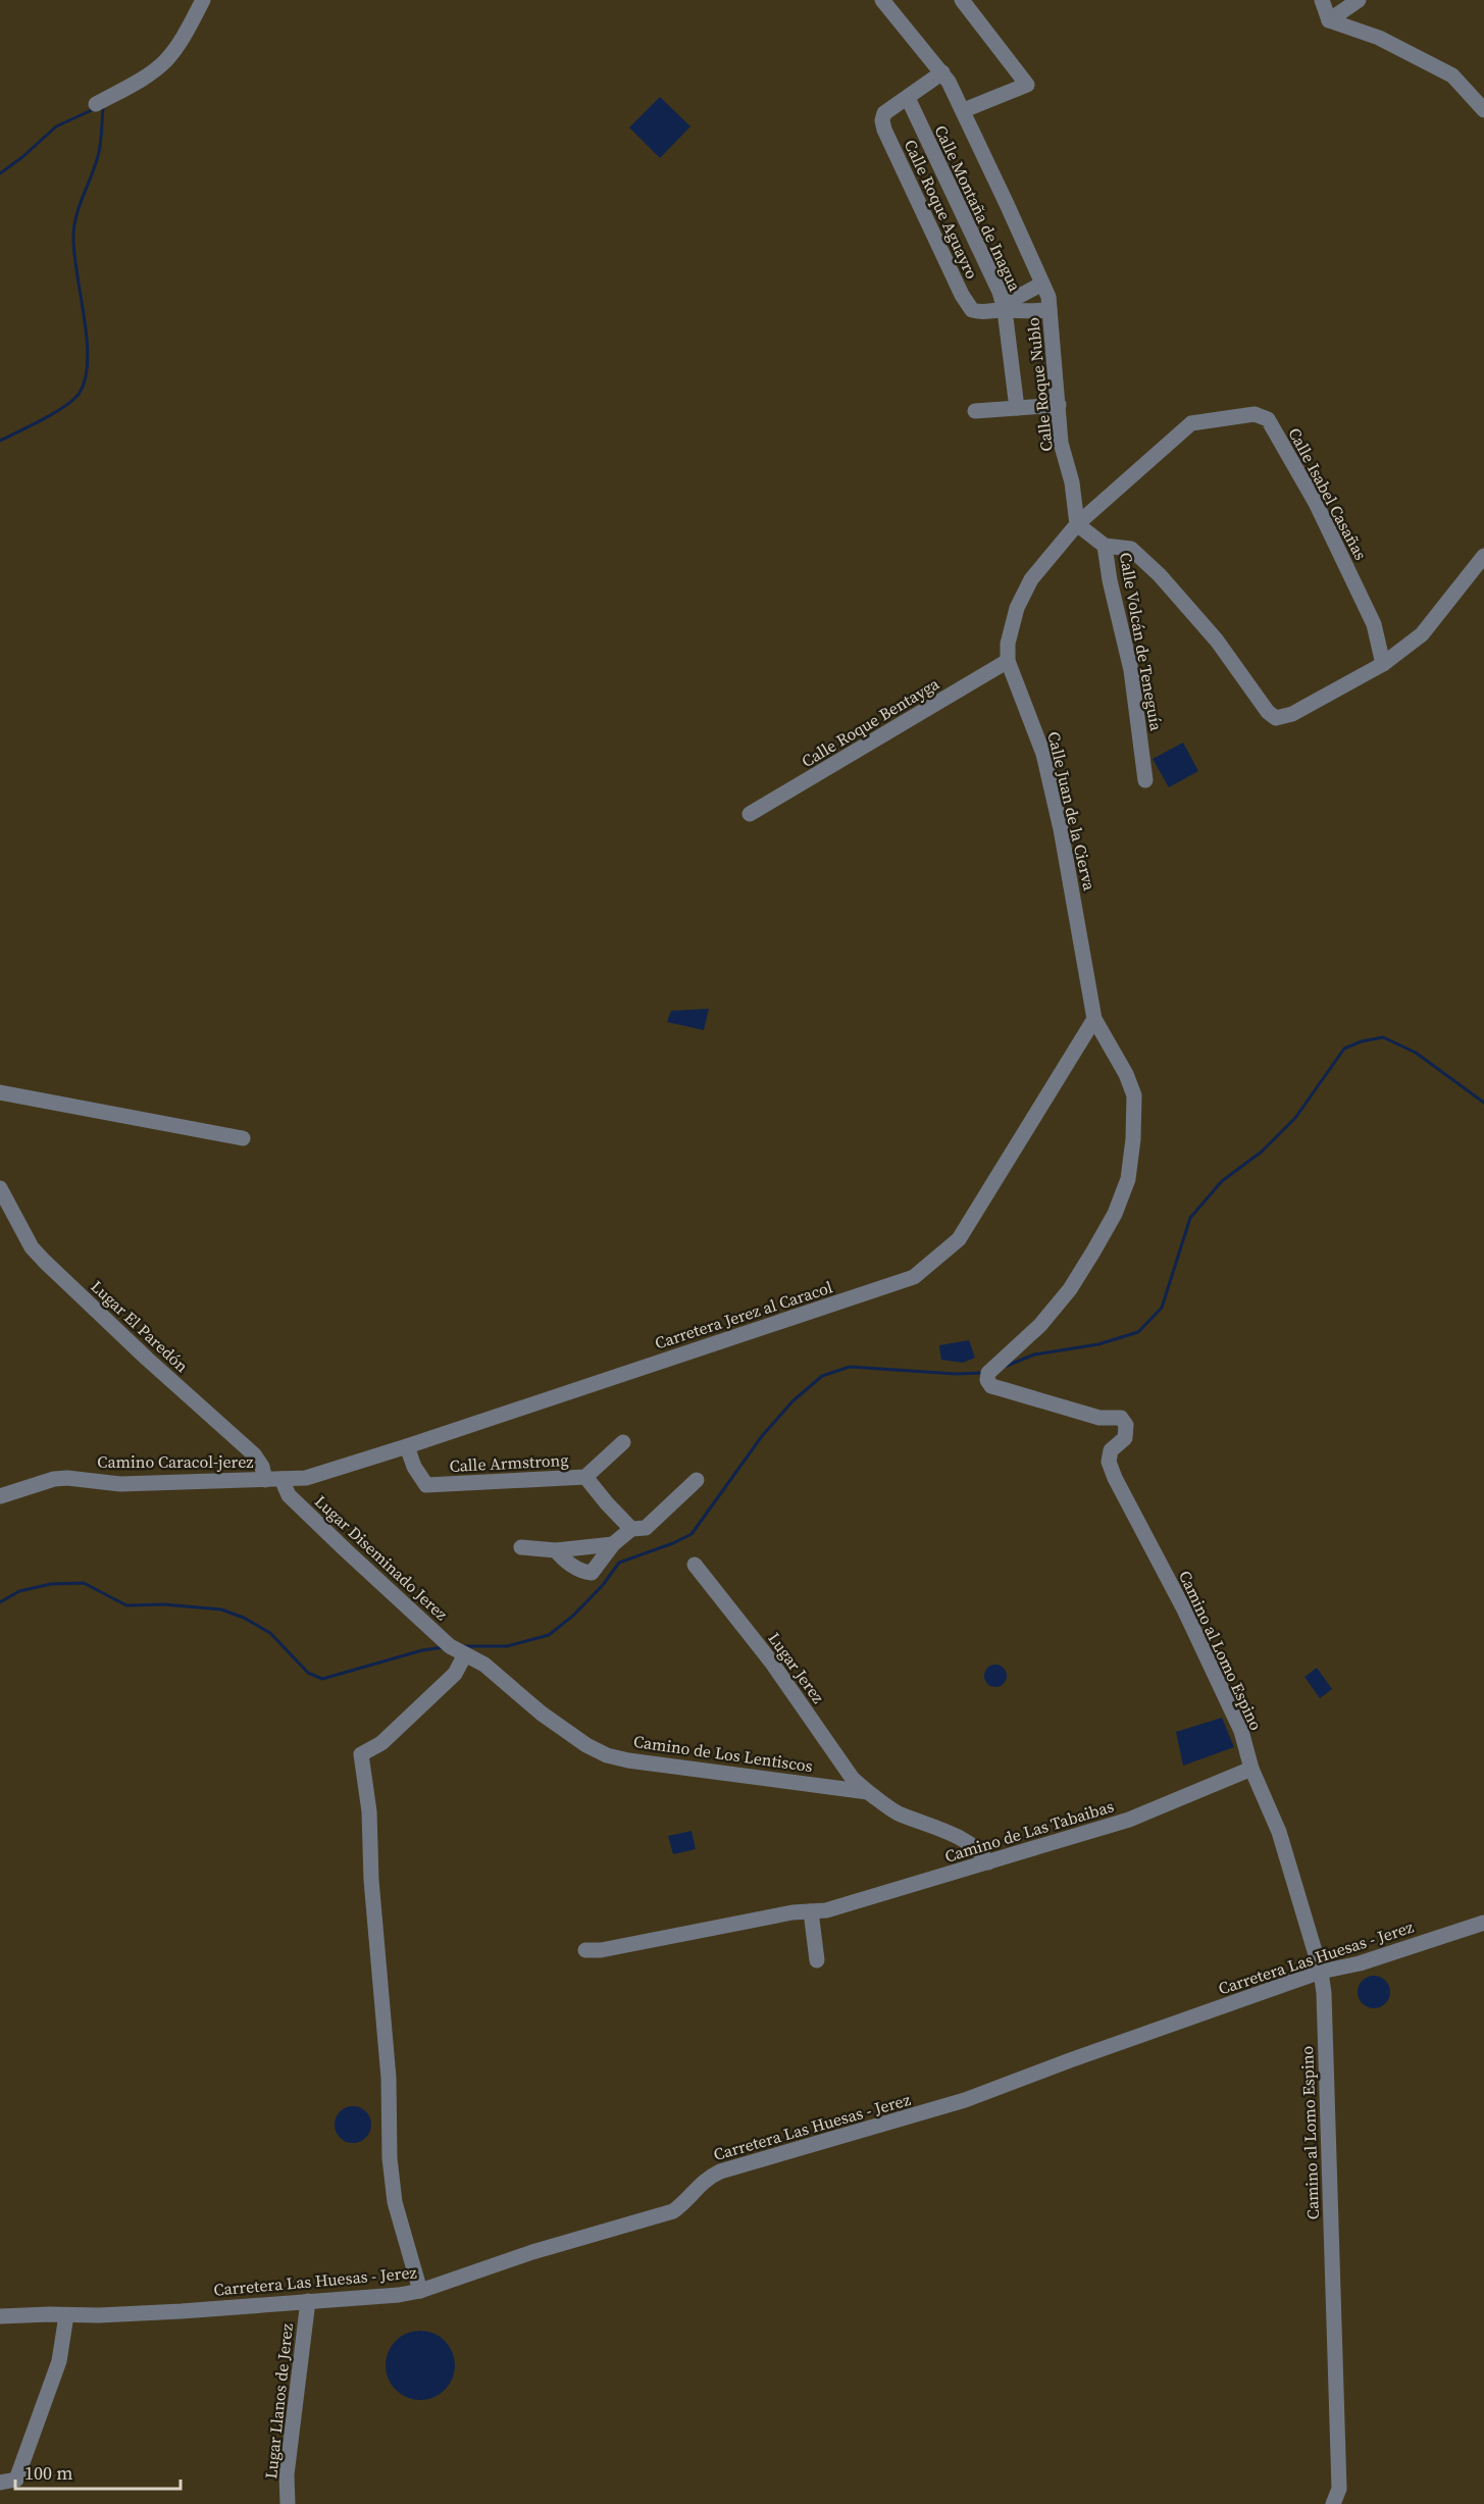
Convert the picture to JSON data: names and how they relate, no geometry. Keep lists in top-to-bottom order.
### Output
{
  "streets": {
    "street": [
      "Calle Montaña de Inagua",
      "Calle Roque Aguayro",
      "Calle Roque Nublo",
      "Calle Isabel Casañas",
      "Calle Volcán de Teneguía",
      "Calle Roque Bentayga",
      "Calle Juan de la Cierva",
      "Carretera Jerez al Caracol",
      "Lugar El Paredón",
      "Camino Caracol-jerez",
      "Calle Armstrong",
      "Lugar Diseminado Jerez",
      "Camino al Lomo Espino",
      "Lugar Jerez",
      "Camino de Los Lentiscos",
      "Camino de Las Tabaibas",
      "Carretera Las Huesas - Jerez",
      "Lugar Llanos de Jerez"
    ]
  },
  "crossings": [
    ["Calle Montaña de Inagua", "Calle Roque Aguayro"],
    ["Calle Roque Aguayro", "Calle Roque Nublo"],
    ["Calle Roque Nublo", "Calle Isabel Casañas"],
    ["Calle Roque Nublo", "Calle Juan de la Cierva"],
    ["Calle Isabel Casañas", "Calle Juan de la Cierva"],
    ["Calle Roque Bentayga", "Calle Juan de la Cierva"],
    ["Calle Juan de la Cierva", "Carretera Jerez al Caracol"],
    ["Calle Juan de la Cierva", "Camino al Lomo Espino"],
    ["Carretera Jerez al Caracol", "Camino Caracol-jerez"],
    ["Carretera Jerez al Caracol", "Calle Armstrong"],
    ["Carretera Jerez al Caracol", "Lugar Diseminado Jerez"],
    ["Carretera Jerez al Caracol", "Camino al Lomo Espino"],
    ["Lugar El Paredón", "Camino Caracol-jerez"],
    ["Camino Caracol-jerez", "Lugar Diseminado Jerez"],
    ["Lugar Diseminado Jerez", "Camino de Los Lentiscos"],
    ["Camino al Lomo Espino", "Camino de Las Tabaibas"],
    ["Camino al Lomo Espino", "Carretera Las Huesas - Jerez"],
    ["Lugar Jerez", "Camino de Los Lentiscos"],
    ["Camino de Los Lentiscos", "Camino de Las Tabaibas"],
    ["Carretera Las Huesas - Jerez", "Lugar Llanos de Jerez"]
  ],
  "scale_bar": "100 m"
}
